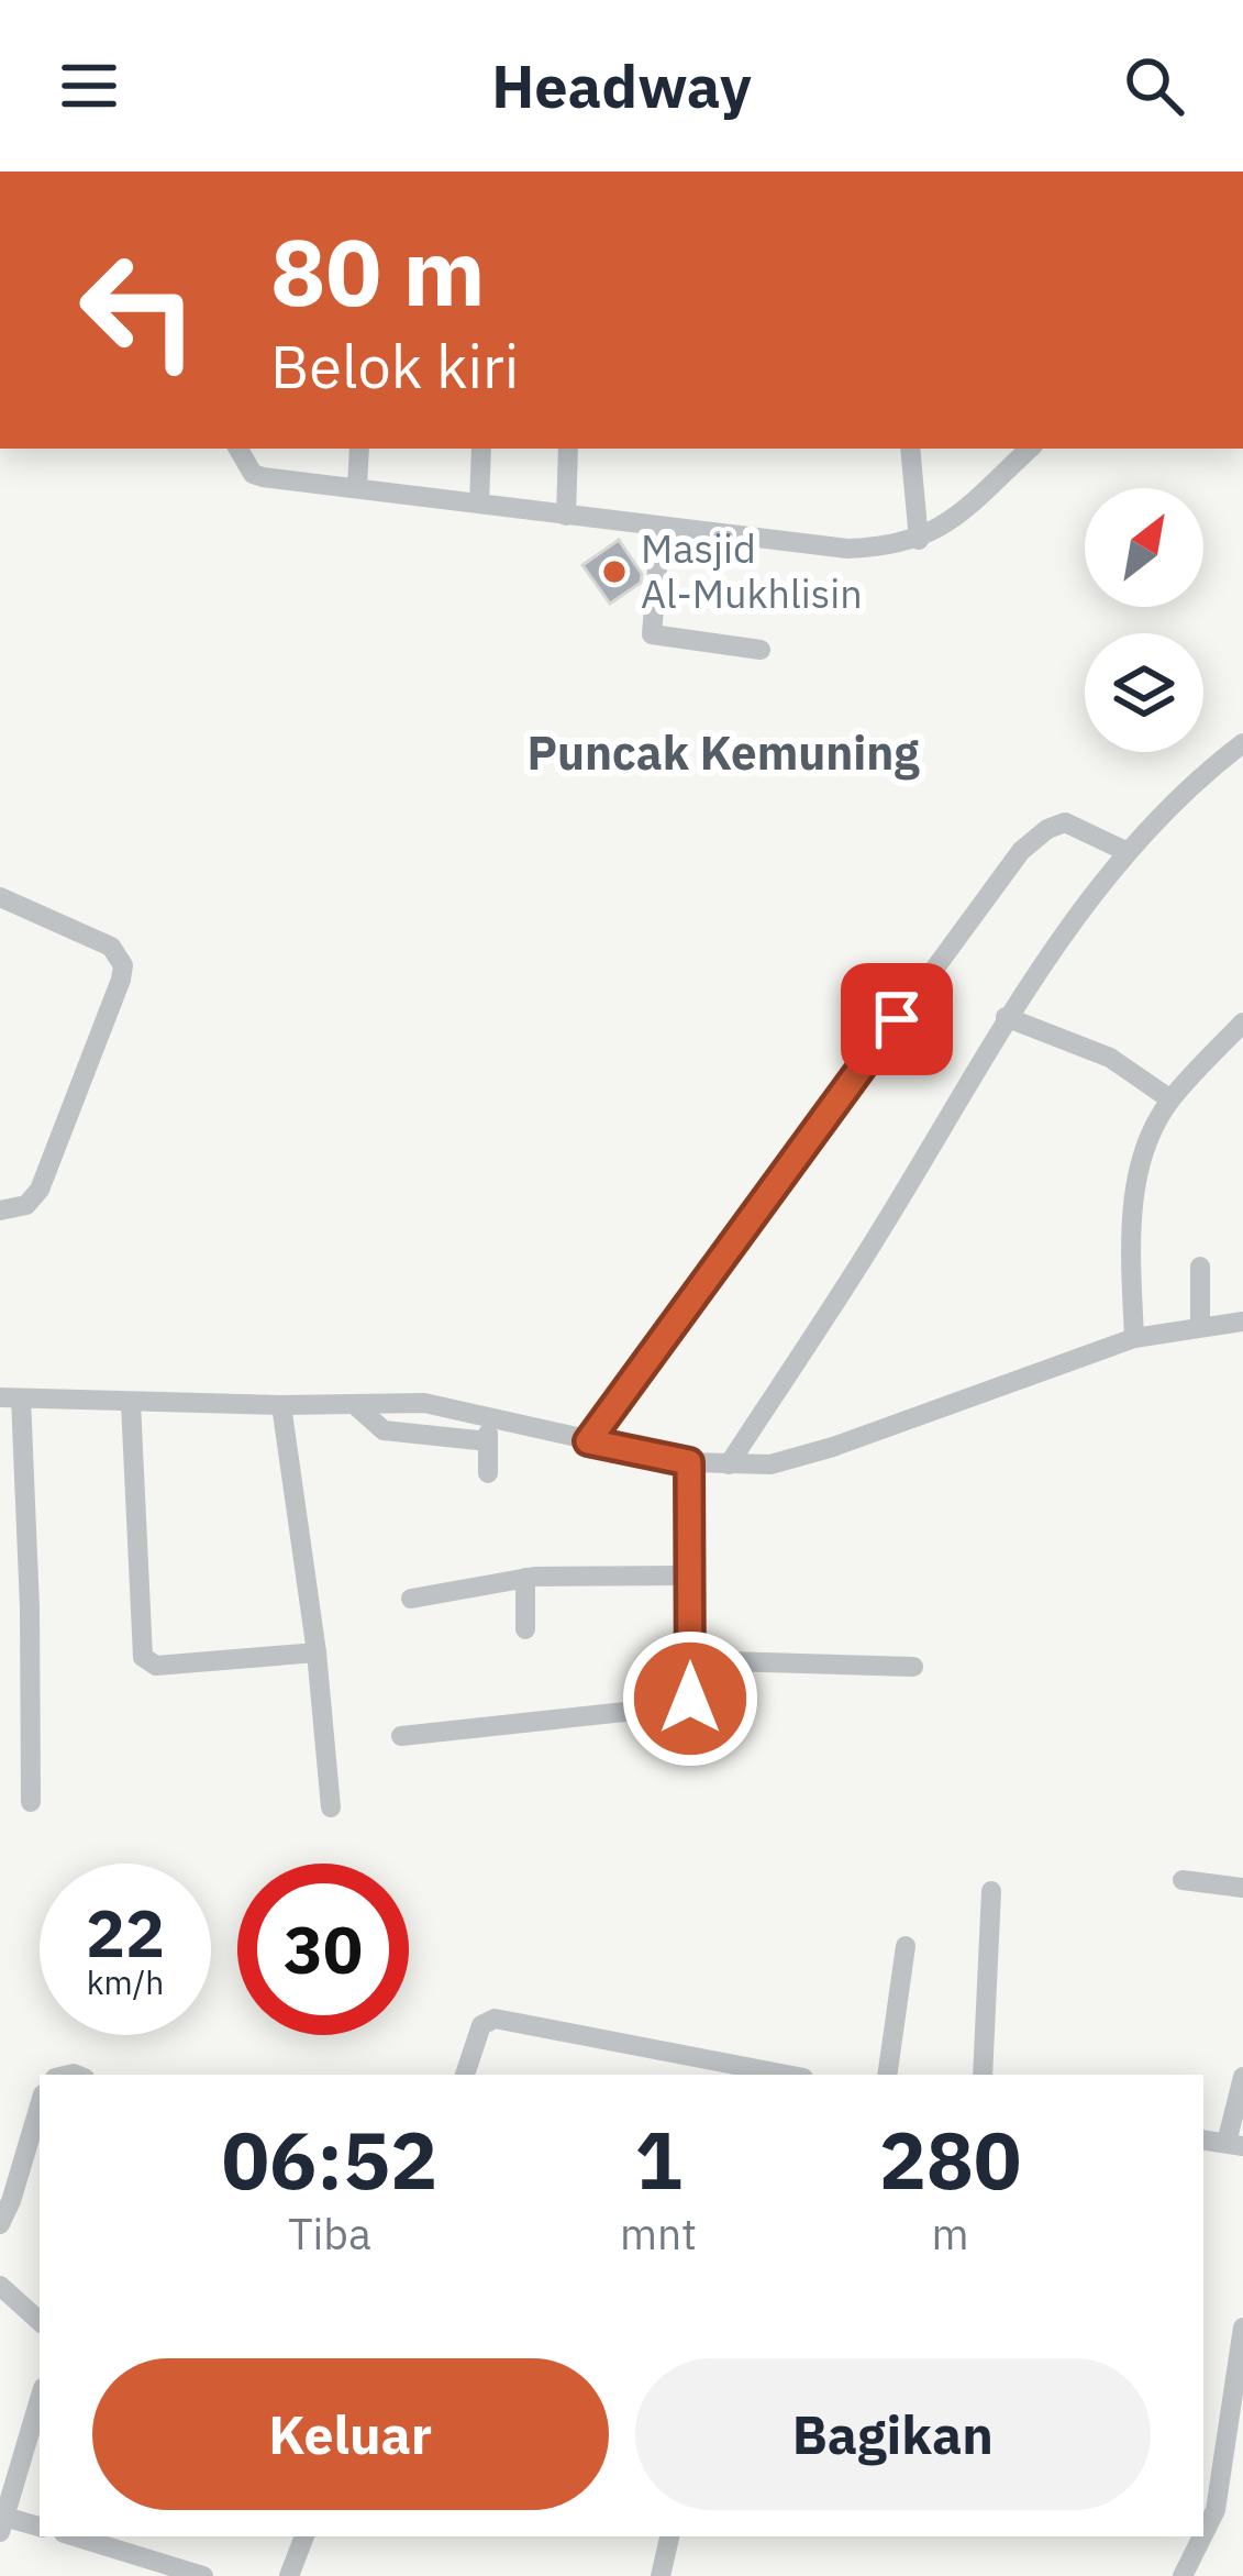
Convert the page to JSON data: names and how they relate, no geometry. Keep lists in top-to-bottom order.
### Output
{
  "districts": ["Puncak Kemuning"],
  "places": ["Masjid Al-Mukhlisin"],
  "north": "top right",
  "page": {
    "header": "Headway",
    "turn": ["80 m", "Belok kiri"],
    "speed": "22 km/h",
    "limit": "30",
    "eta": [
      "06:52",
      "Tiba",
      "1",
      "mnt",
      "280",
      "m"
    ],
    "buttons": ["Keluar", "Bagikan"]
  }
}
